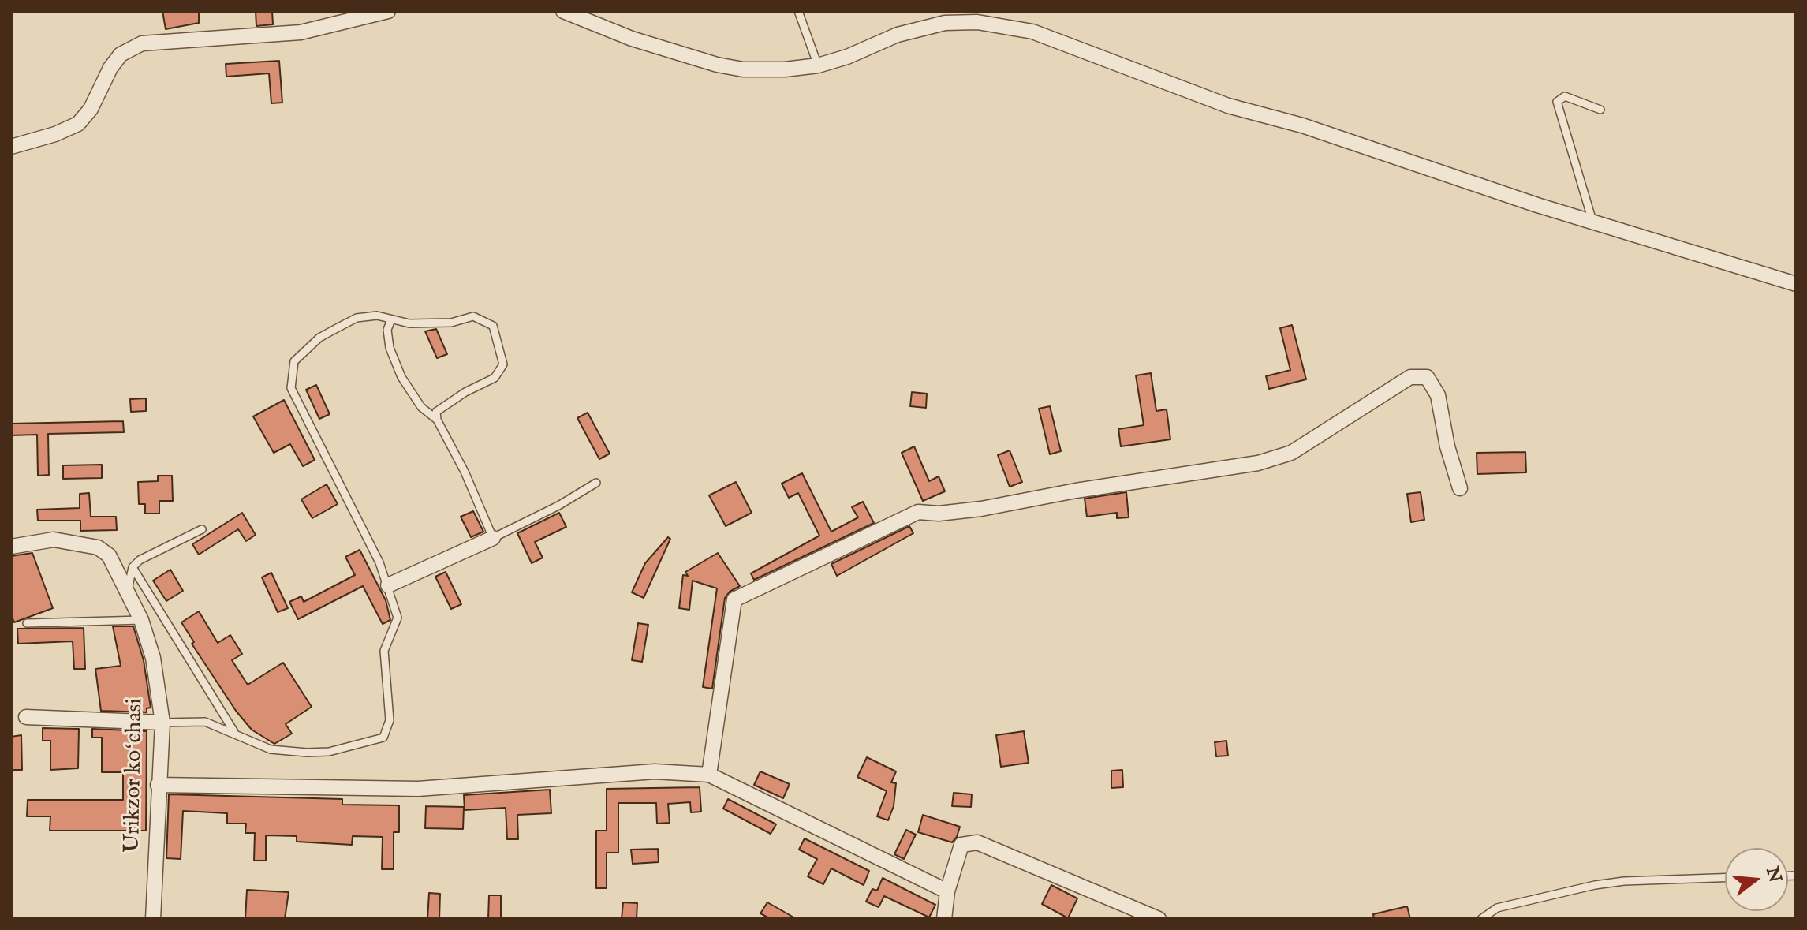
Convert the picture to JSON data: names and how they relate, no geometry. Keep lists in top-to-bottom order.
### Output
{
  "streets": {
    "street": ["Urikzor koʻchasi"]
  },
  "north": "right"
}
